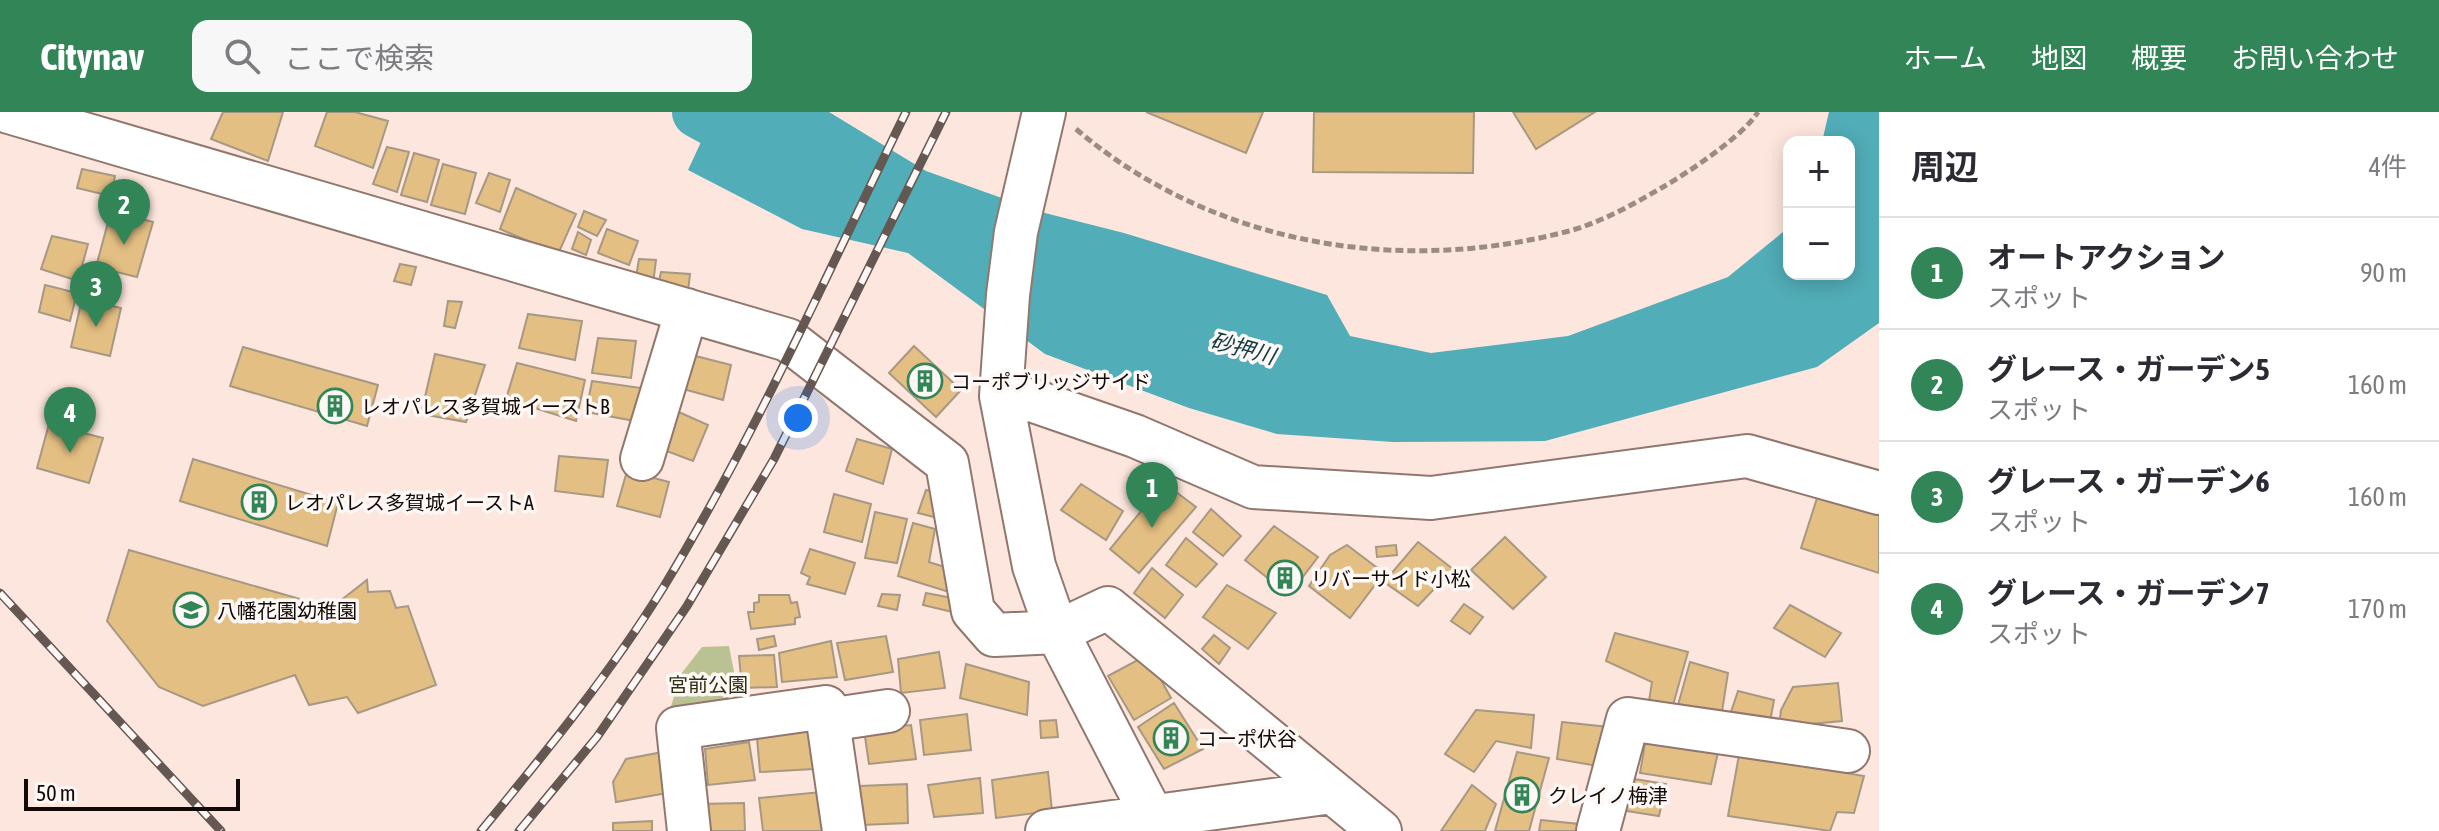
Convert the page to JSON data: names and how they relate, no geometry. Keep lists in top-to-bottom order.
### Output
{
  "water": ["砂押川"],
  "parks": ["宮前公園"],
  "places": {
    "building": [
      "コーポブリッジサイド",
      "レオパレス多賀城イーストB",
      "レオパレス多賀城イーストA",
      "リバーサイド小松",
      "コーポ伏谷",
      "クレイノ梅津"
    ],
    "school or university": ["八幡花園幼稚園"]
  },
  "scale_bar": "50 m",
  "page": {
    "header": "Citynav",
    "search": "ここで検索",
    "nav": [
      "ホーム",
      "地図",
      "概要",
      "お問い合わせ"
    ],
    "heading": ["周辺", "4件"],
    "map_buttons": ["+", "−"],
    "pins": [
      "2",
      "3",
      "4",
      "1"
    ],
    "list": [
      {
        "mark": "1",
        "name": "オートアクション",
        "note": "スポット",
        "value": "90 m"
      },
      {
        "mark": "2",
        "name": "グレース・ガーデン5",
        "note": "スポット",
        "value": "160 m"
      },
      {
        "mark": "3",
        "name": "グレース・ガーデン6",
        "note": "スポット",
        "value": "160 m"
      },
      {
        "mark": "4",
        "name": "グレース・ガーデン7",
        "note": "スポット",
        "value": "170 m"
      }
    ],
    "scale": "50 m"
  }
}
